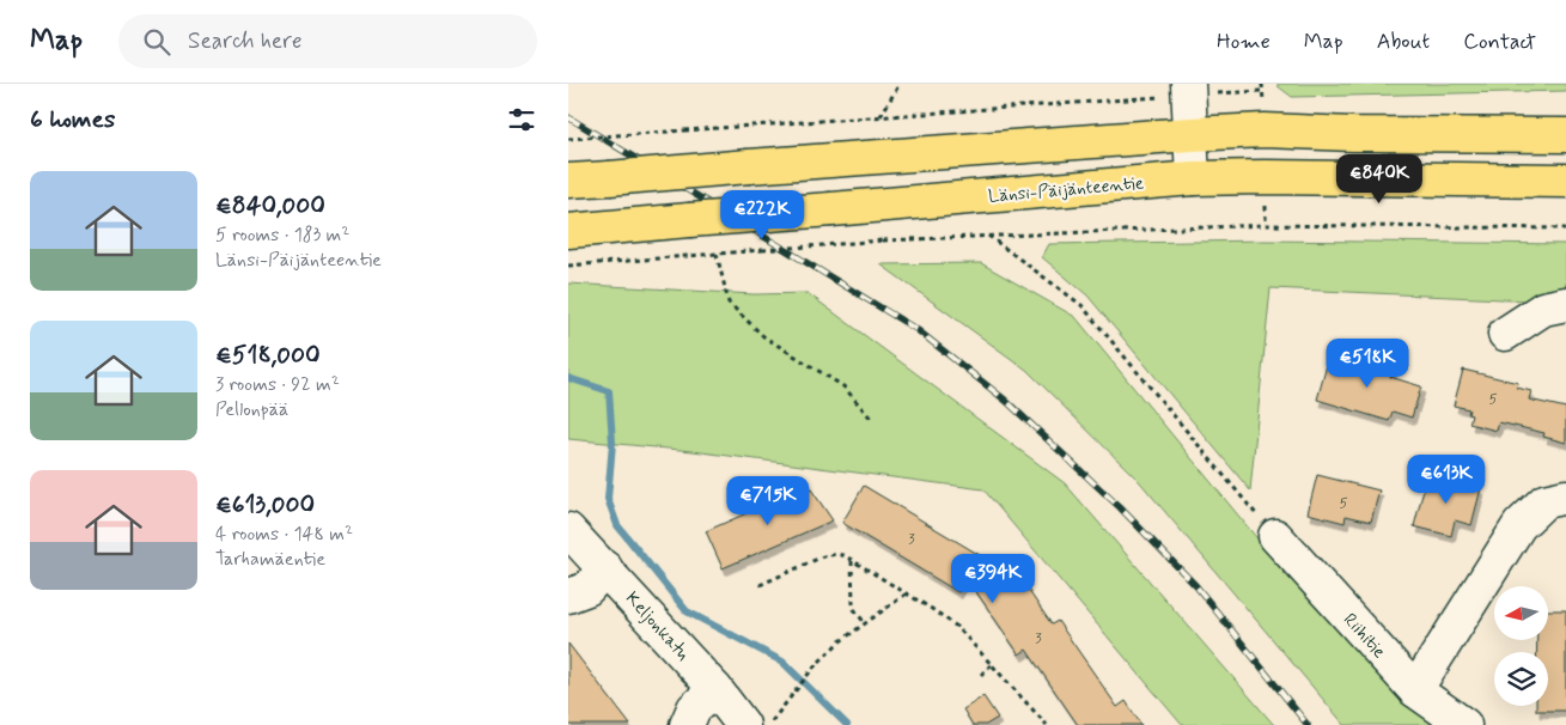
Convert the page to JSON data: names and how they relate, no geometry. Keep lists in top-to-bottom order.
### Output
{
  "streets": {
    "main road": ["Länsi-Päijänteentie"],
    "street": ["Keljonkatu", "Riihitie"]
  },
  "house_numbers": [
    "5",
    "5",
    "3",
    "3"
  ],
  "north": "left",
  "page": {
    "header": "Map",
    "search": "Search here",
    "nav": [
      "Home",
      "Map",
      "About",
      "Contact"
    ],
    "heading": "6 homes",
    "price": [
      "€840K",
      "€222K",
      "€518K",
      "€613K",
      "€715K",
      "€394K"
    ],
    "list": [
      {
        "name": "€840,000",
        "note": "5 rooms · 183 m² · Länsi-Päijänteentie"
      },
      {
        "name": "€518,000",
        "note": "3 rooms · 92 m² · Pellonpää"
      },
      {
        "name": "€613,000",
        "note": "4 rooms · 148 m² · Tarhamäentie"
      }
    ]
  }
}
